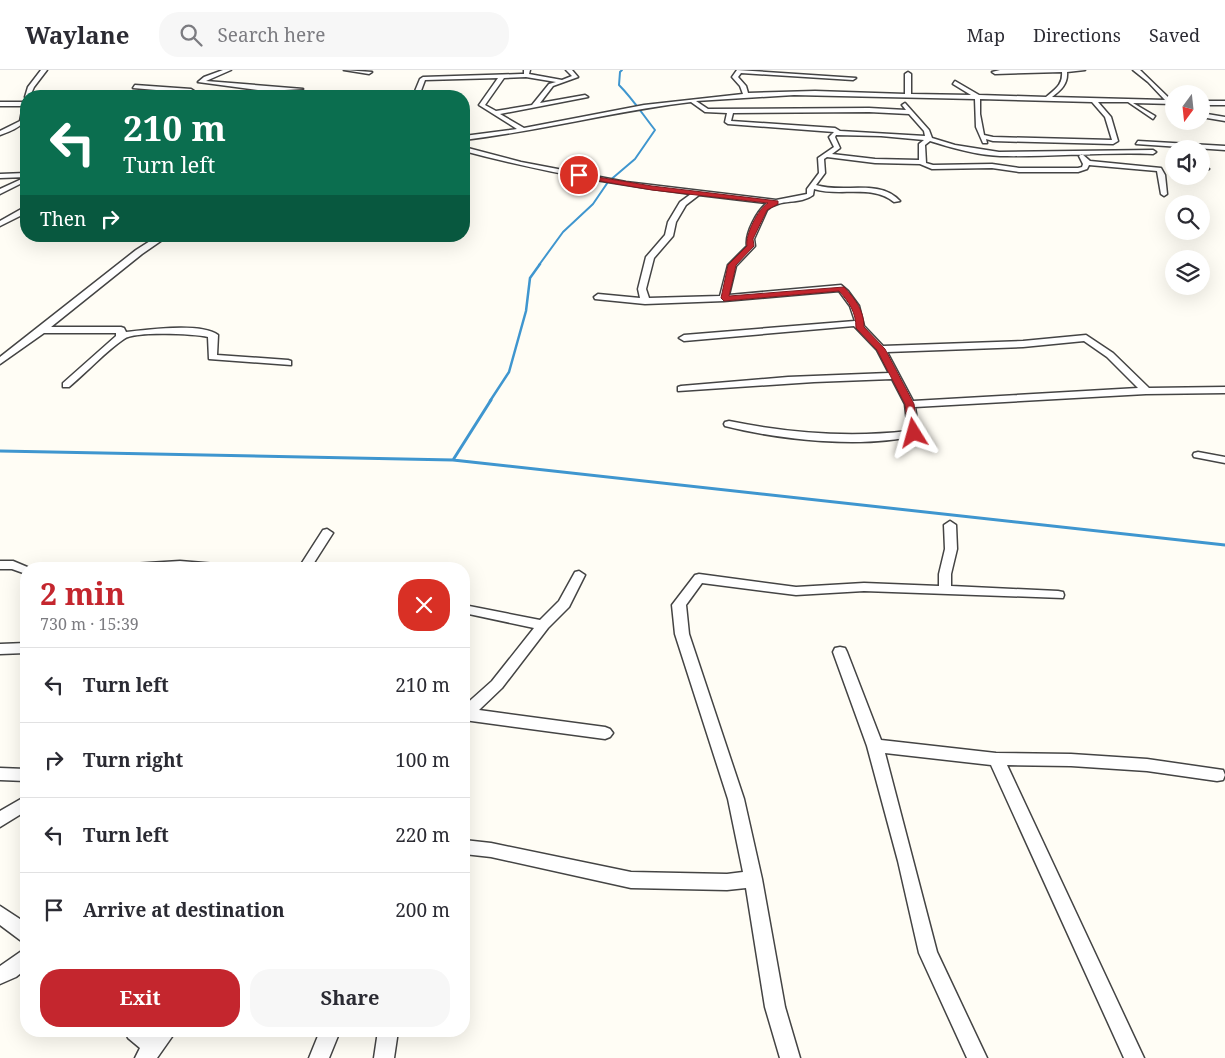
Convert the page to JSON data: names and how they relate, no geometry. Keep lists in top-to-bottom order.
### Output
{
  "north": "bottom",
  "page": {
    "header": "Waylane",
    "search": "Search here",
    "nav": ["Map", "Directions", "Saved"],
    "turn": ["210 m", "Turn left"],
    "then": "Then",
    "heading": ["2 min", "730 m · 15:39"],
    "list": [
      {
        "name": "Turn left",
        "value": "210 m"
      },
      {
        "name": "Turn right",
        "value": "100 m"
      },
      {
        "name": "Turn left",
        "value": "220 m"
      },
      {
        "name": "Arrive at destination",
        "value": "200 m"
      }
    ],
    "buttons": ["Exit", "Share"]
  }
}
